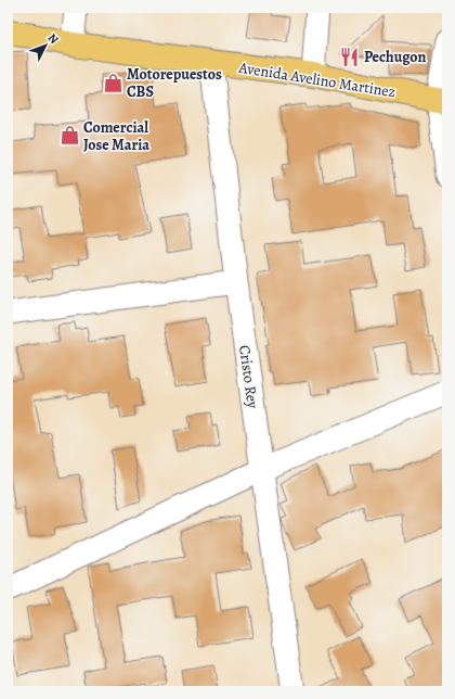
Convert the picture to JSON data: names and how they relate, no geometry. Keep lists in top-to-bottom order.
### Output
{
  "streets": {
    "main road": ["Avenida Avelino Martinez"],
    "street": ["Cristo Rey"]
  },
  "crossings": [
    ["Avenida Avelino Martinez", "Cristo Rey"]
  ],
  "places": {
    "restaurant": ["Pechugon"],
    "shop": ["Motorepuestos CBS", "Comercial Jose Maria"]
  },
  "north": "top right"
}
